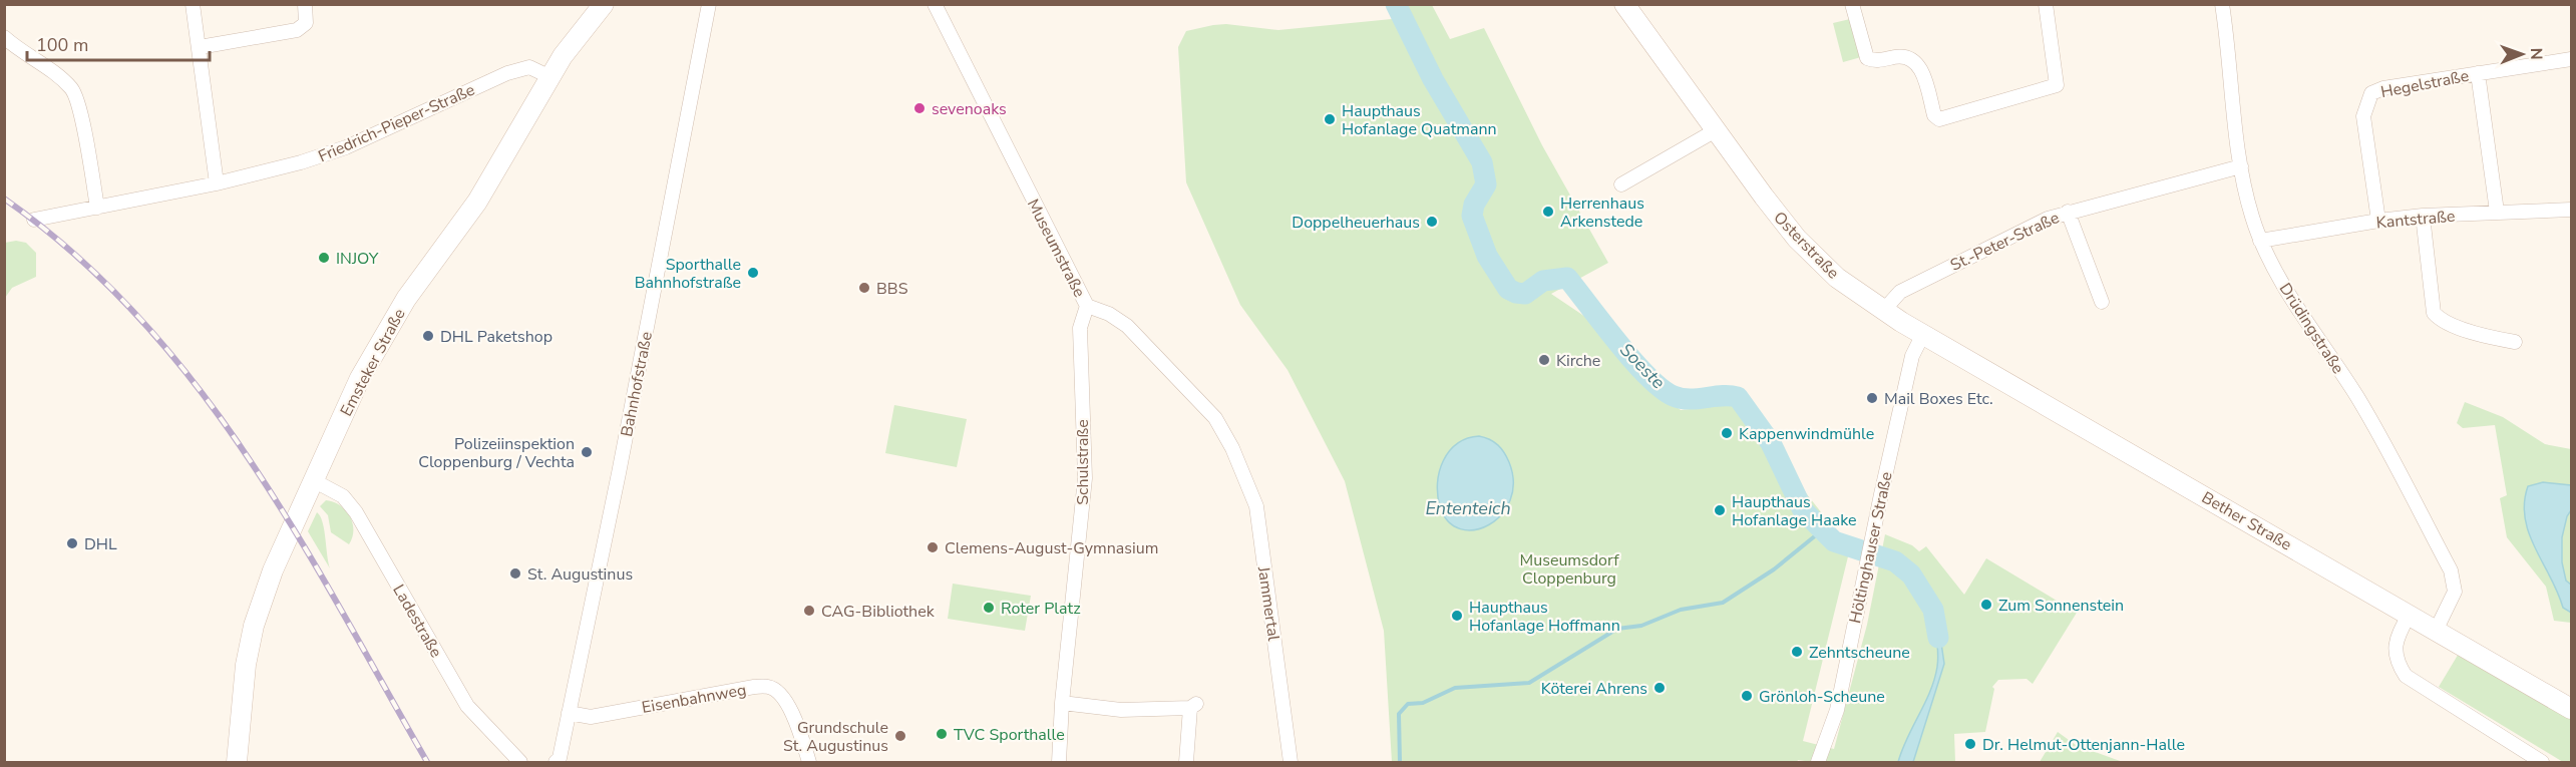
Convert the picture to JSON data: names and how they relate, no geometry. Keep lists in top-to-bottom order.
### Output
{
  "streets": {
    "street": [
      "Hegelstraße",
      "Friedrich-Pieper-Straße",
      "Kantstraße",
      "St.-Peter-Straße",
      "Osterstraße",
      "Museumstraße",
      "Drüdingstraße",
      "Emsteker Straße",
      "Bahnhofstraße",
      "Schulstraße",
      "Bether Straße",
      "Höltinghauser Straße",
      "Jammertal",
      "Ladestraße",
      "Eisenbahnweg"
    ]
  },
  "crossings": [
    ["Hegelstraße", "Kantstraße"],
    ["Friedrich-Pieper-Straße", "Emsteker Straße"],
    ["Kantstraße", "Drüdingstraße"],
    ["St.-Peter-Straße", "Osterstraße"],
    ["St.-Peter-Straße", "Drüdingstraße"],
    ["Osterstraße", "Bether Straße"],
    ["Osterstraße", "Höltinghauser Straße"],
    ["Museumstraße", "Schulstraße"],
    ["Museumstraße", "Jammertal"],
    ["Drüdingstraße", "Bether Straße"],
    ["Emsteker Straße", "Ladestraße"],
    ["Bahnhofstraße", "Eisenbahnweg"],
    ["Bether Straße", "Höltinghauser Straße"]
  ],
  "water": ["Soeste", "Ententeich"],
  "parks": ["Museumsdorf Cloppenburg"],
  "places": [
    "sevenoaks",
    "Haupthaus Hofanlage Quatmann",
    "Herrenhaus Arkenstede",
    "Doppelheuerhaus",
    "INJOY",
    "Sporthalle Bahnhofstraße",
    "BBS",
    "DHL Paketshop",
    "Kirche",
    "Mail Boxes Etc.",
    "Kappenwindmühle",
    "Polizeiinspektion Cloppenburg / Vechta",
    "Haupthaus Hofanlage Haake",
    "DHL",
    "Clemens-August-Gymnasium",
    "St. Augustinus",
    "Zum Sonnenstein",
    "Roter Platz",
    "CAG-Bibliothek",
    "Haupthaus Hofanlage Hoffmann",
    "Zehntscheune",
    "Köterei Ahrens",
    "Grönloh-Scheune",
    "TVC Sporthalle",
    "Grundschule St. Augustinus",
    "Dr. Helmut-Ottenjann-Halle"
  ],
  "scale_bar": "100 m",
  "north": "right"
}
